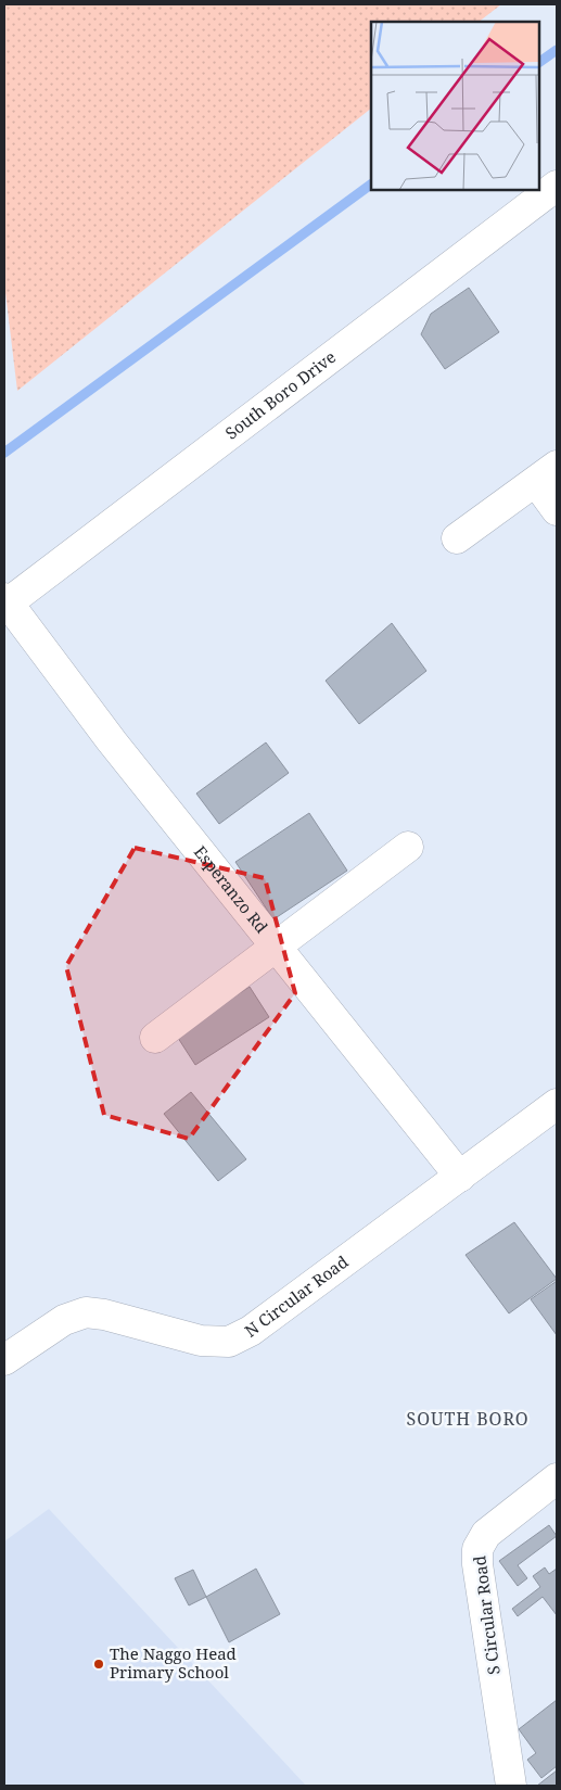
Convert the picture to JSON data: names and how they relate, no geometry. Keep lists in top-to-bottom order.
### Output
{
  "streets": {
    "street": [
      "South Boro Drive",
      "Esperanzo Rd",
      "N Circular Road",
      "S Circular Road"
    ]
  },
  "crossings": [
    ["South Boro Drive", "Esperanzo Rd"],
    ["Esperanzo Rd", "N Circular Road"]
  ],
  "districts": ["SOUTH BORO"],
  "places": ["The Naggo Head Primary School"]
}
